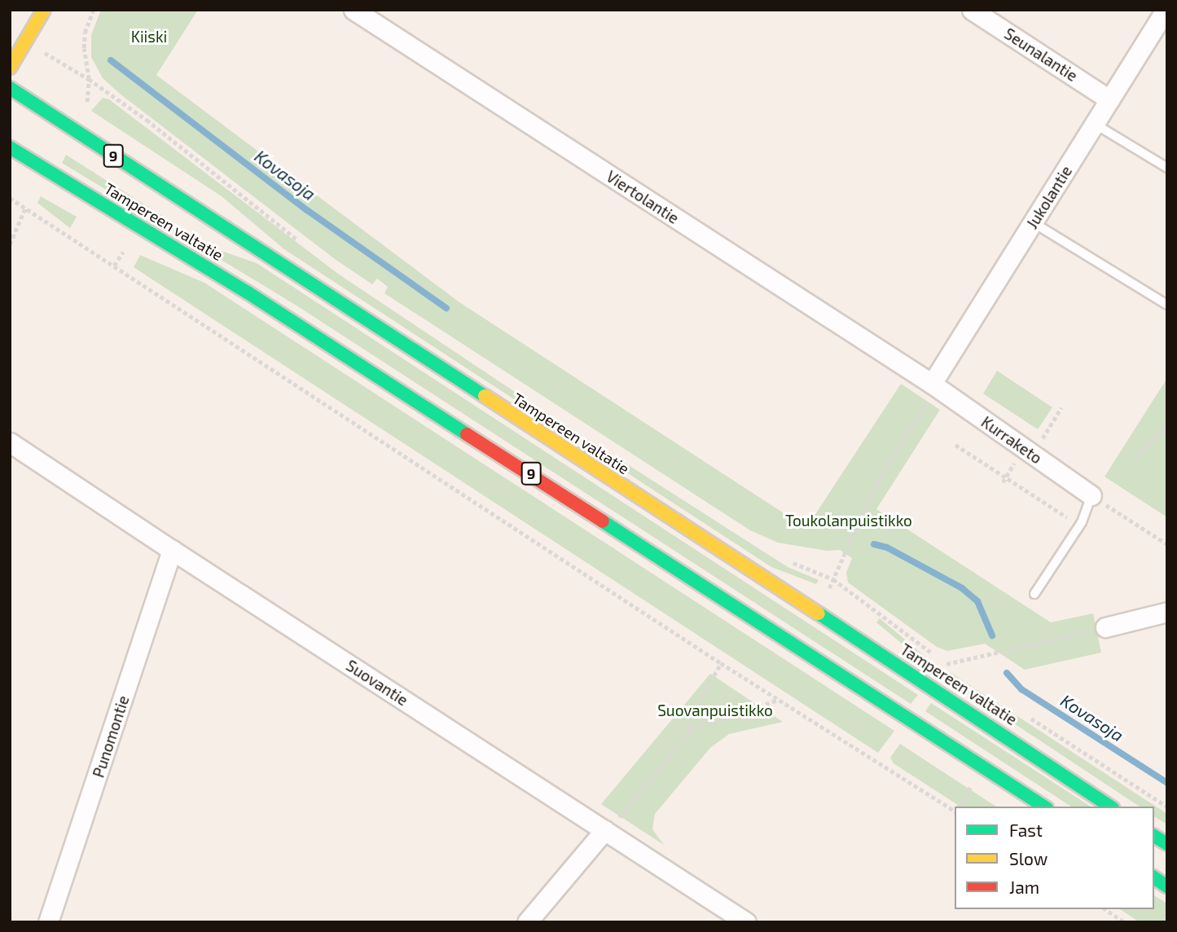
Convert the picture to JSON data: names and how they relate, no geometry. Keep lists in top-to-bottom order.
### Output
{
  "streets": {
    "main road": ["9", "Tampereen valtatie"],
    "street": [
      "Seunalantie",
      "Viertolantie",
      "Jukolantie",
      "Kurraketo",
      "Suovantie",
      "Punomontie"
    ]
  },
  "crossings": [
    ["Seunalantie", "Jukolantie"],
    ["Viertolantie", "Jukolantie"],
    ["Viertolantie", "Kurraketo"],
    ["Jukolantie", "Kurraketo"],
    ["Suovantie", "Punomontie"]
  ],
  "water": ["Kovasoja"],
  "parks": ["Kiiski", "Toukolanpuistikko", "Suovanpuistikko"],
  "legend": ["Fast", "Slow", "Jam"]
}
